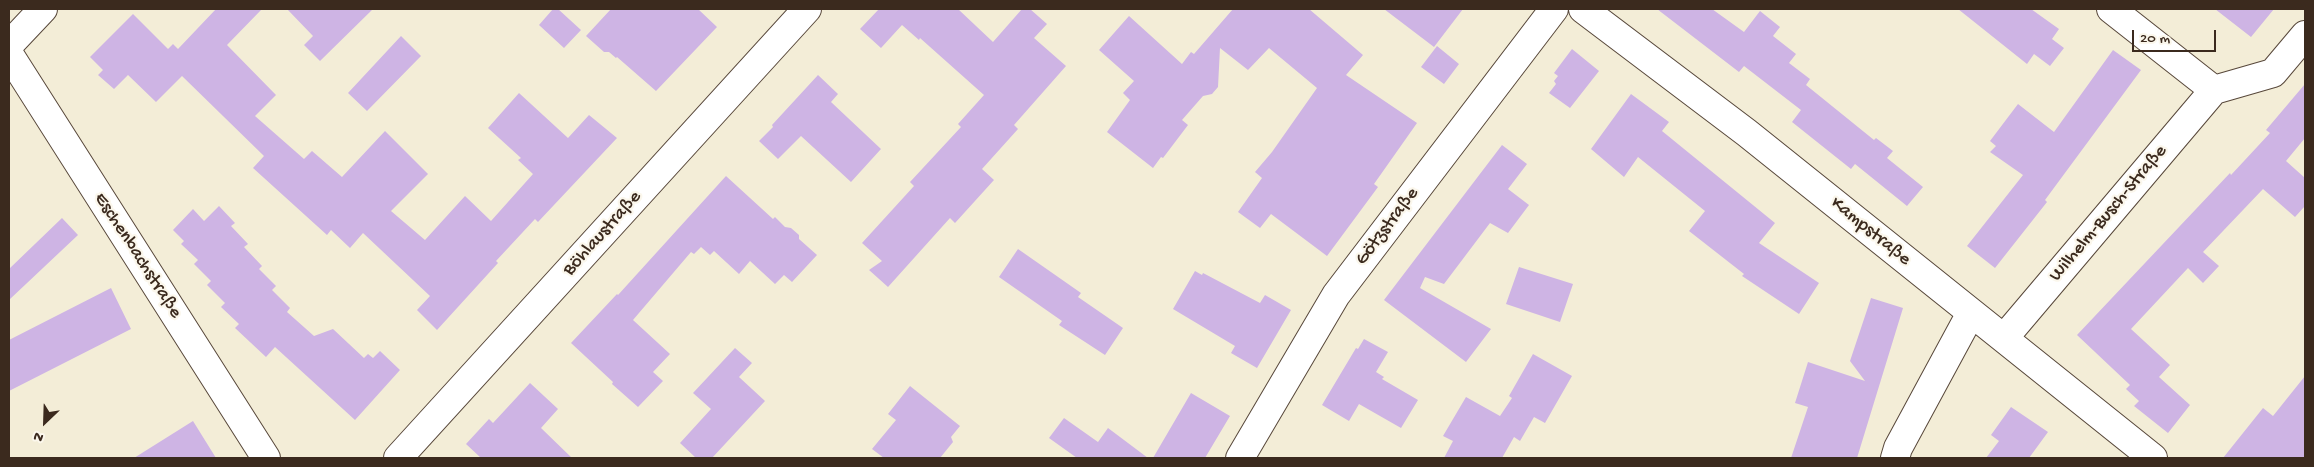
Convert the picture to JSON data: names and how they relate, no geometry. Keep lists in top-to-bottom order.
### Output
{
  "streets": {
    "street": [
      "Wilhelm-Busch-Straße",
      "Götzstraße",
      "Kampstraße",
      "Böhlaustraße",
      "Eschenbachstraße"
    ]
  },
  "crossings": [
    ["Wilhelm-Busch-Straße", "Kampstraße"]
  ],
  "scale_bar": "20 m",
  "north": "bottom left"
}
